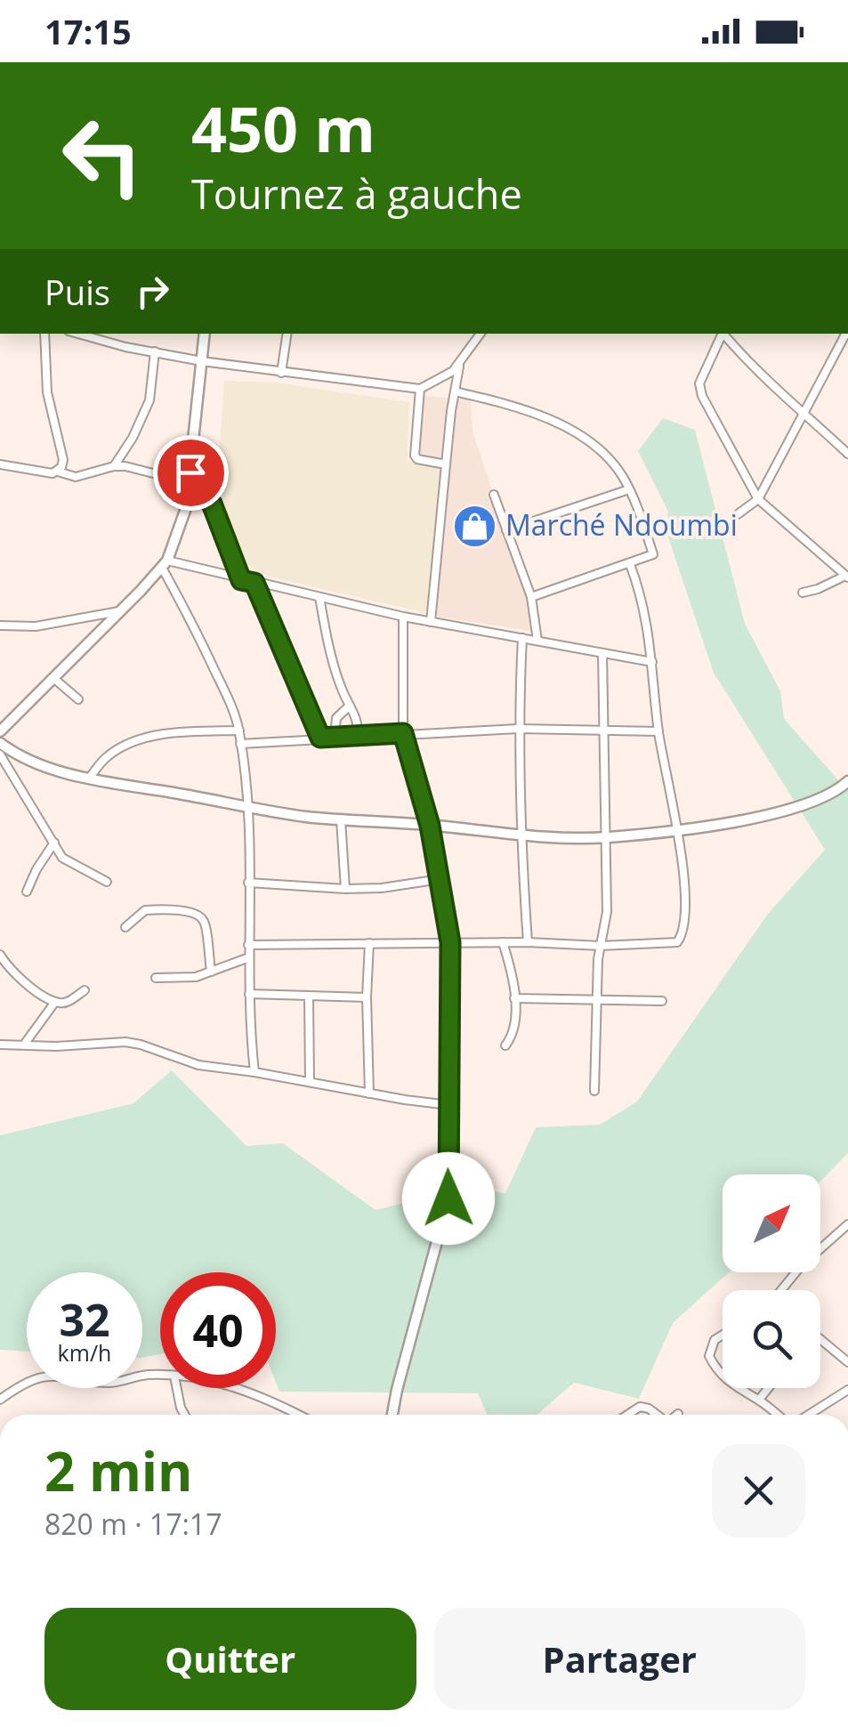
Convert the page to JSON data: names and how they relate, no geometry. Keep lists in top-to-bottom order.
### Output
{
  "places": {
    "shop": ["Marché Ndoumbi"]
  },
  "north": "top right",
  "page": {
    "status": "17:15",
    "turn": ["450 m", "Tournez à gauche"],
    "then": "Puis",
    "speed": "32 km/h",
    "limit": "40",
    "heading": ["2 min", "820 m · 17:17"],
    "buttons": ["Quitter", "Partager"]
  }
}
